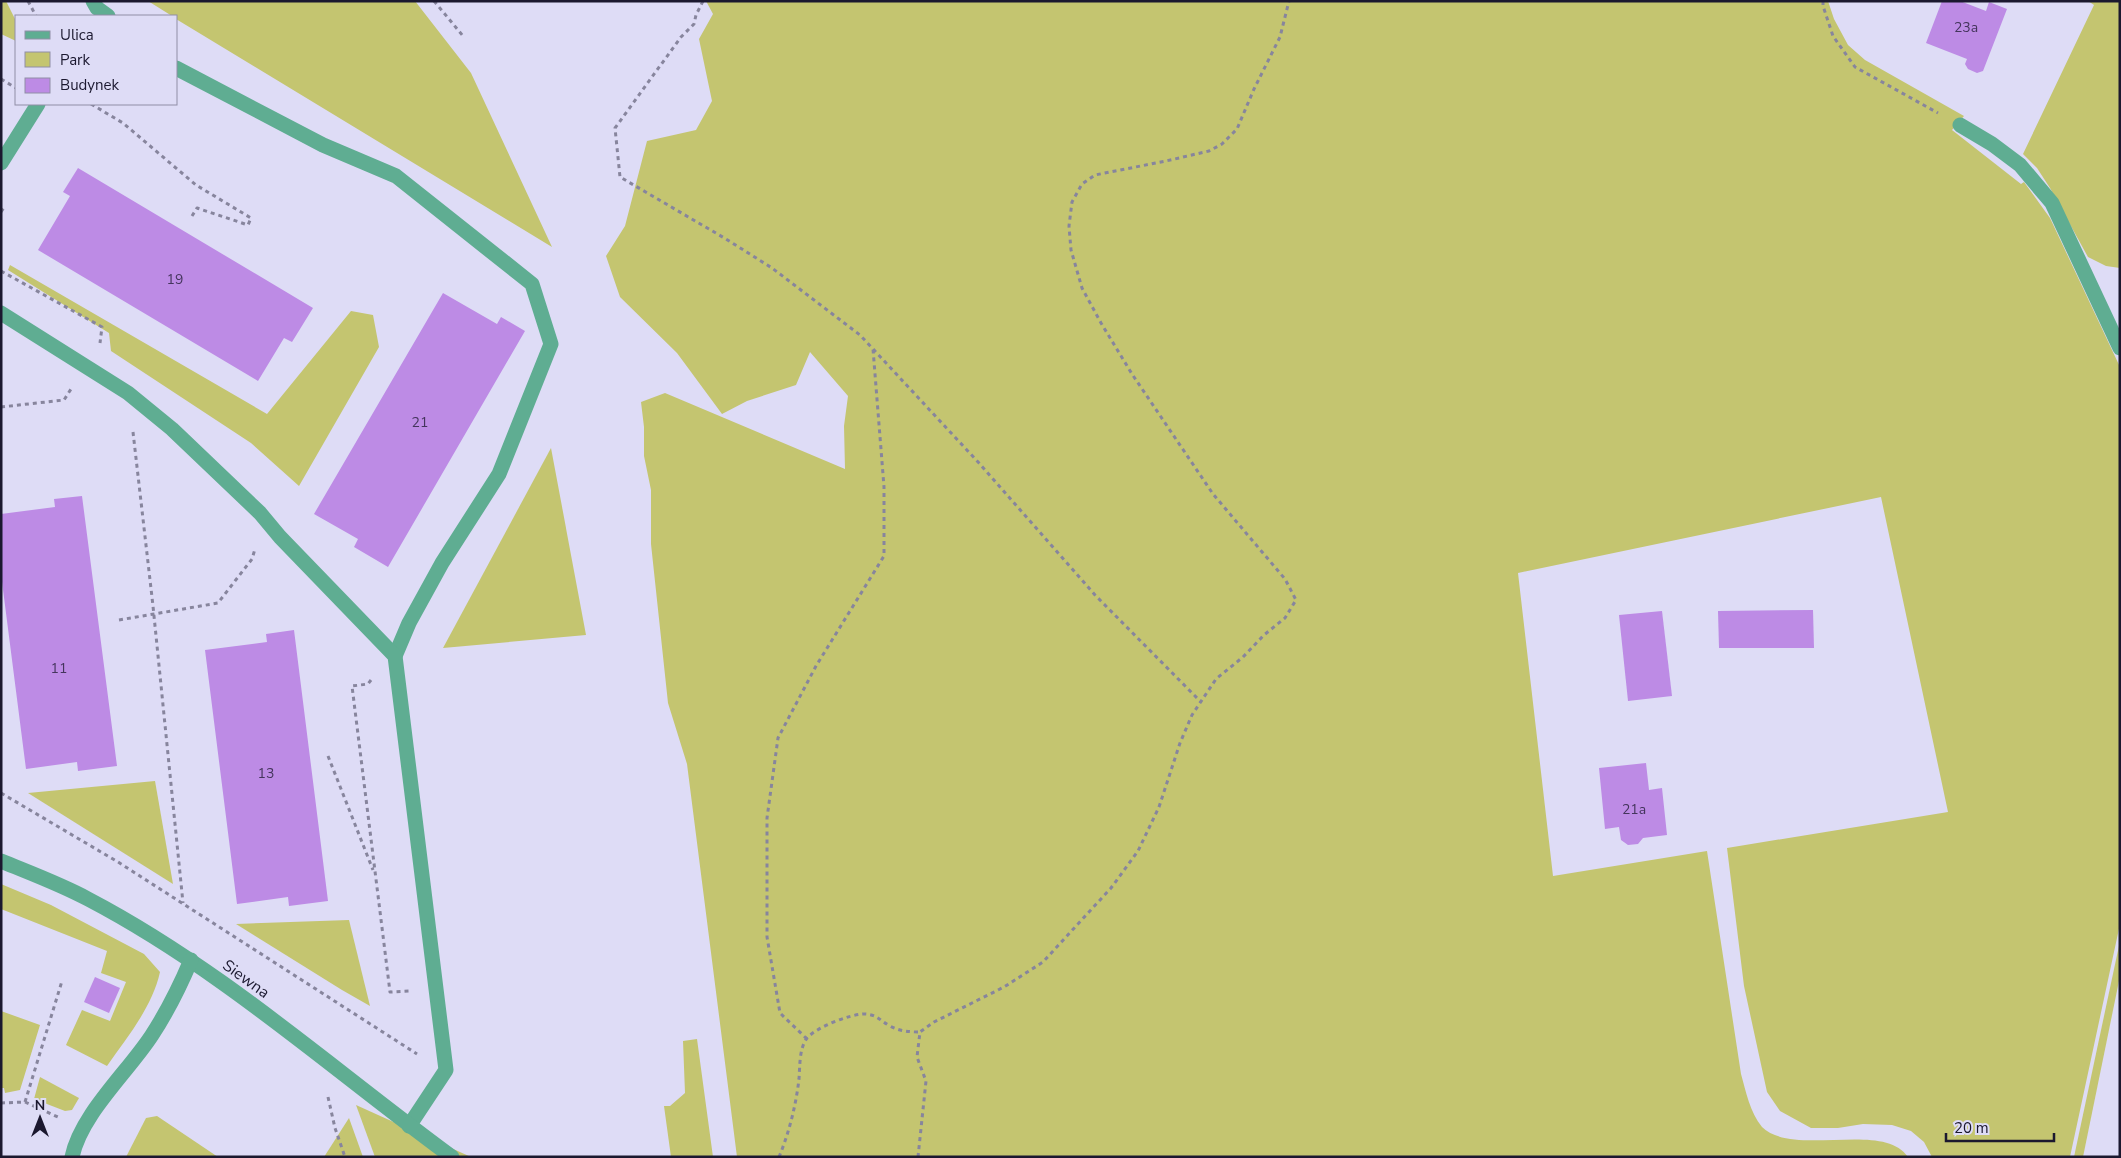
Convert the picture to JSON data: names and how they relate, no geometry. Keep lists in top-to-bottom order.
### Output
{
  "streets": {
    "street": ["Siewna"]
  },
  "house_numbers": [
    "23a",
    "19",
    "21",
    "11",
    "13",
    "21a"
  ],
  "legend": ["Ulica", "Park", "Budynek"],
  "scale_bar": "20 m",
  "north": "top"
}
